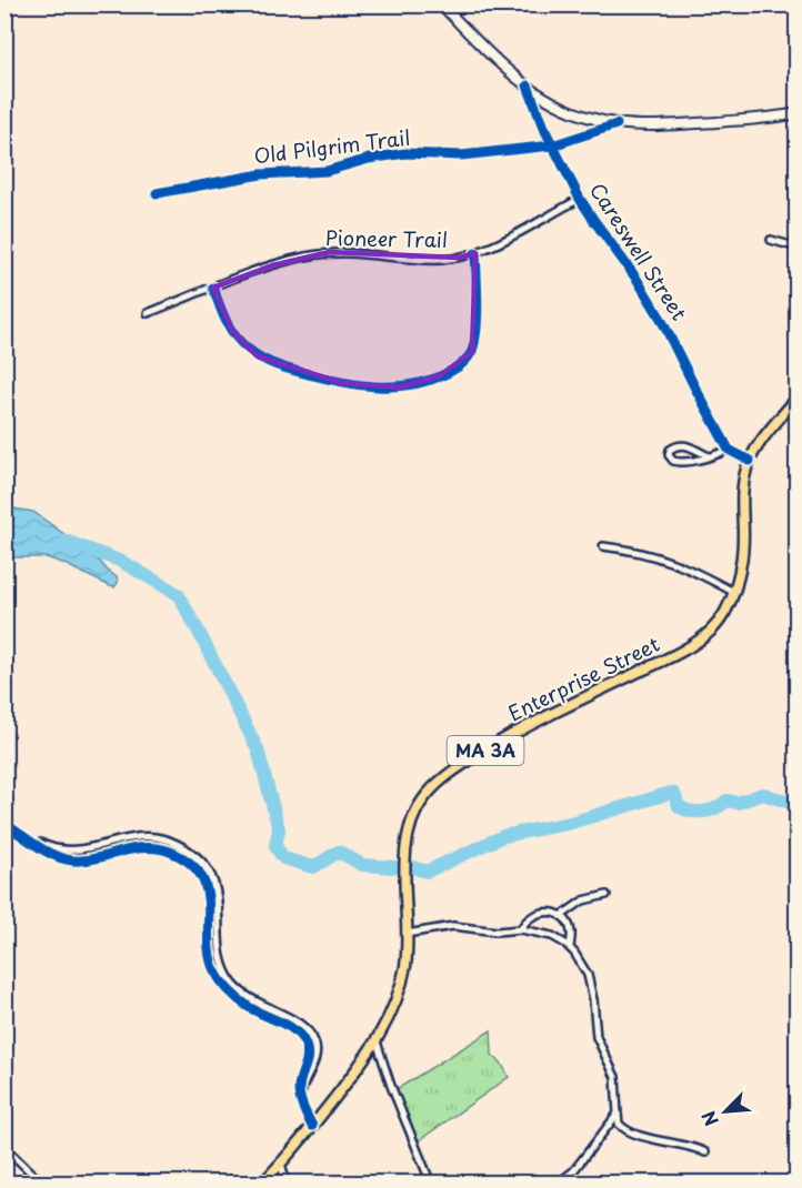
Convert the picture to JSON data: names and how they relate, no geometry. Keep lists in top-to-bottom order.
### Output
{
  "streets": {
    "main road": ["Careswell Street", "Enterprise Street", "MA 3A"],
    "street": ["Old Pilgrim Trail", "Pioneer Trail"]
  },
  "crossings": [
    ["Old Pilgrim Trail", "Careswell Street"],
    ["Pioneer Trail", "Careswell Street"]
  ],
  "north": "bottom left"
}
